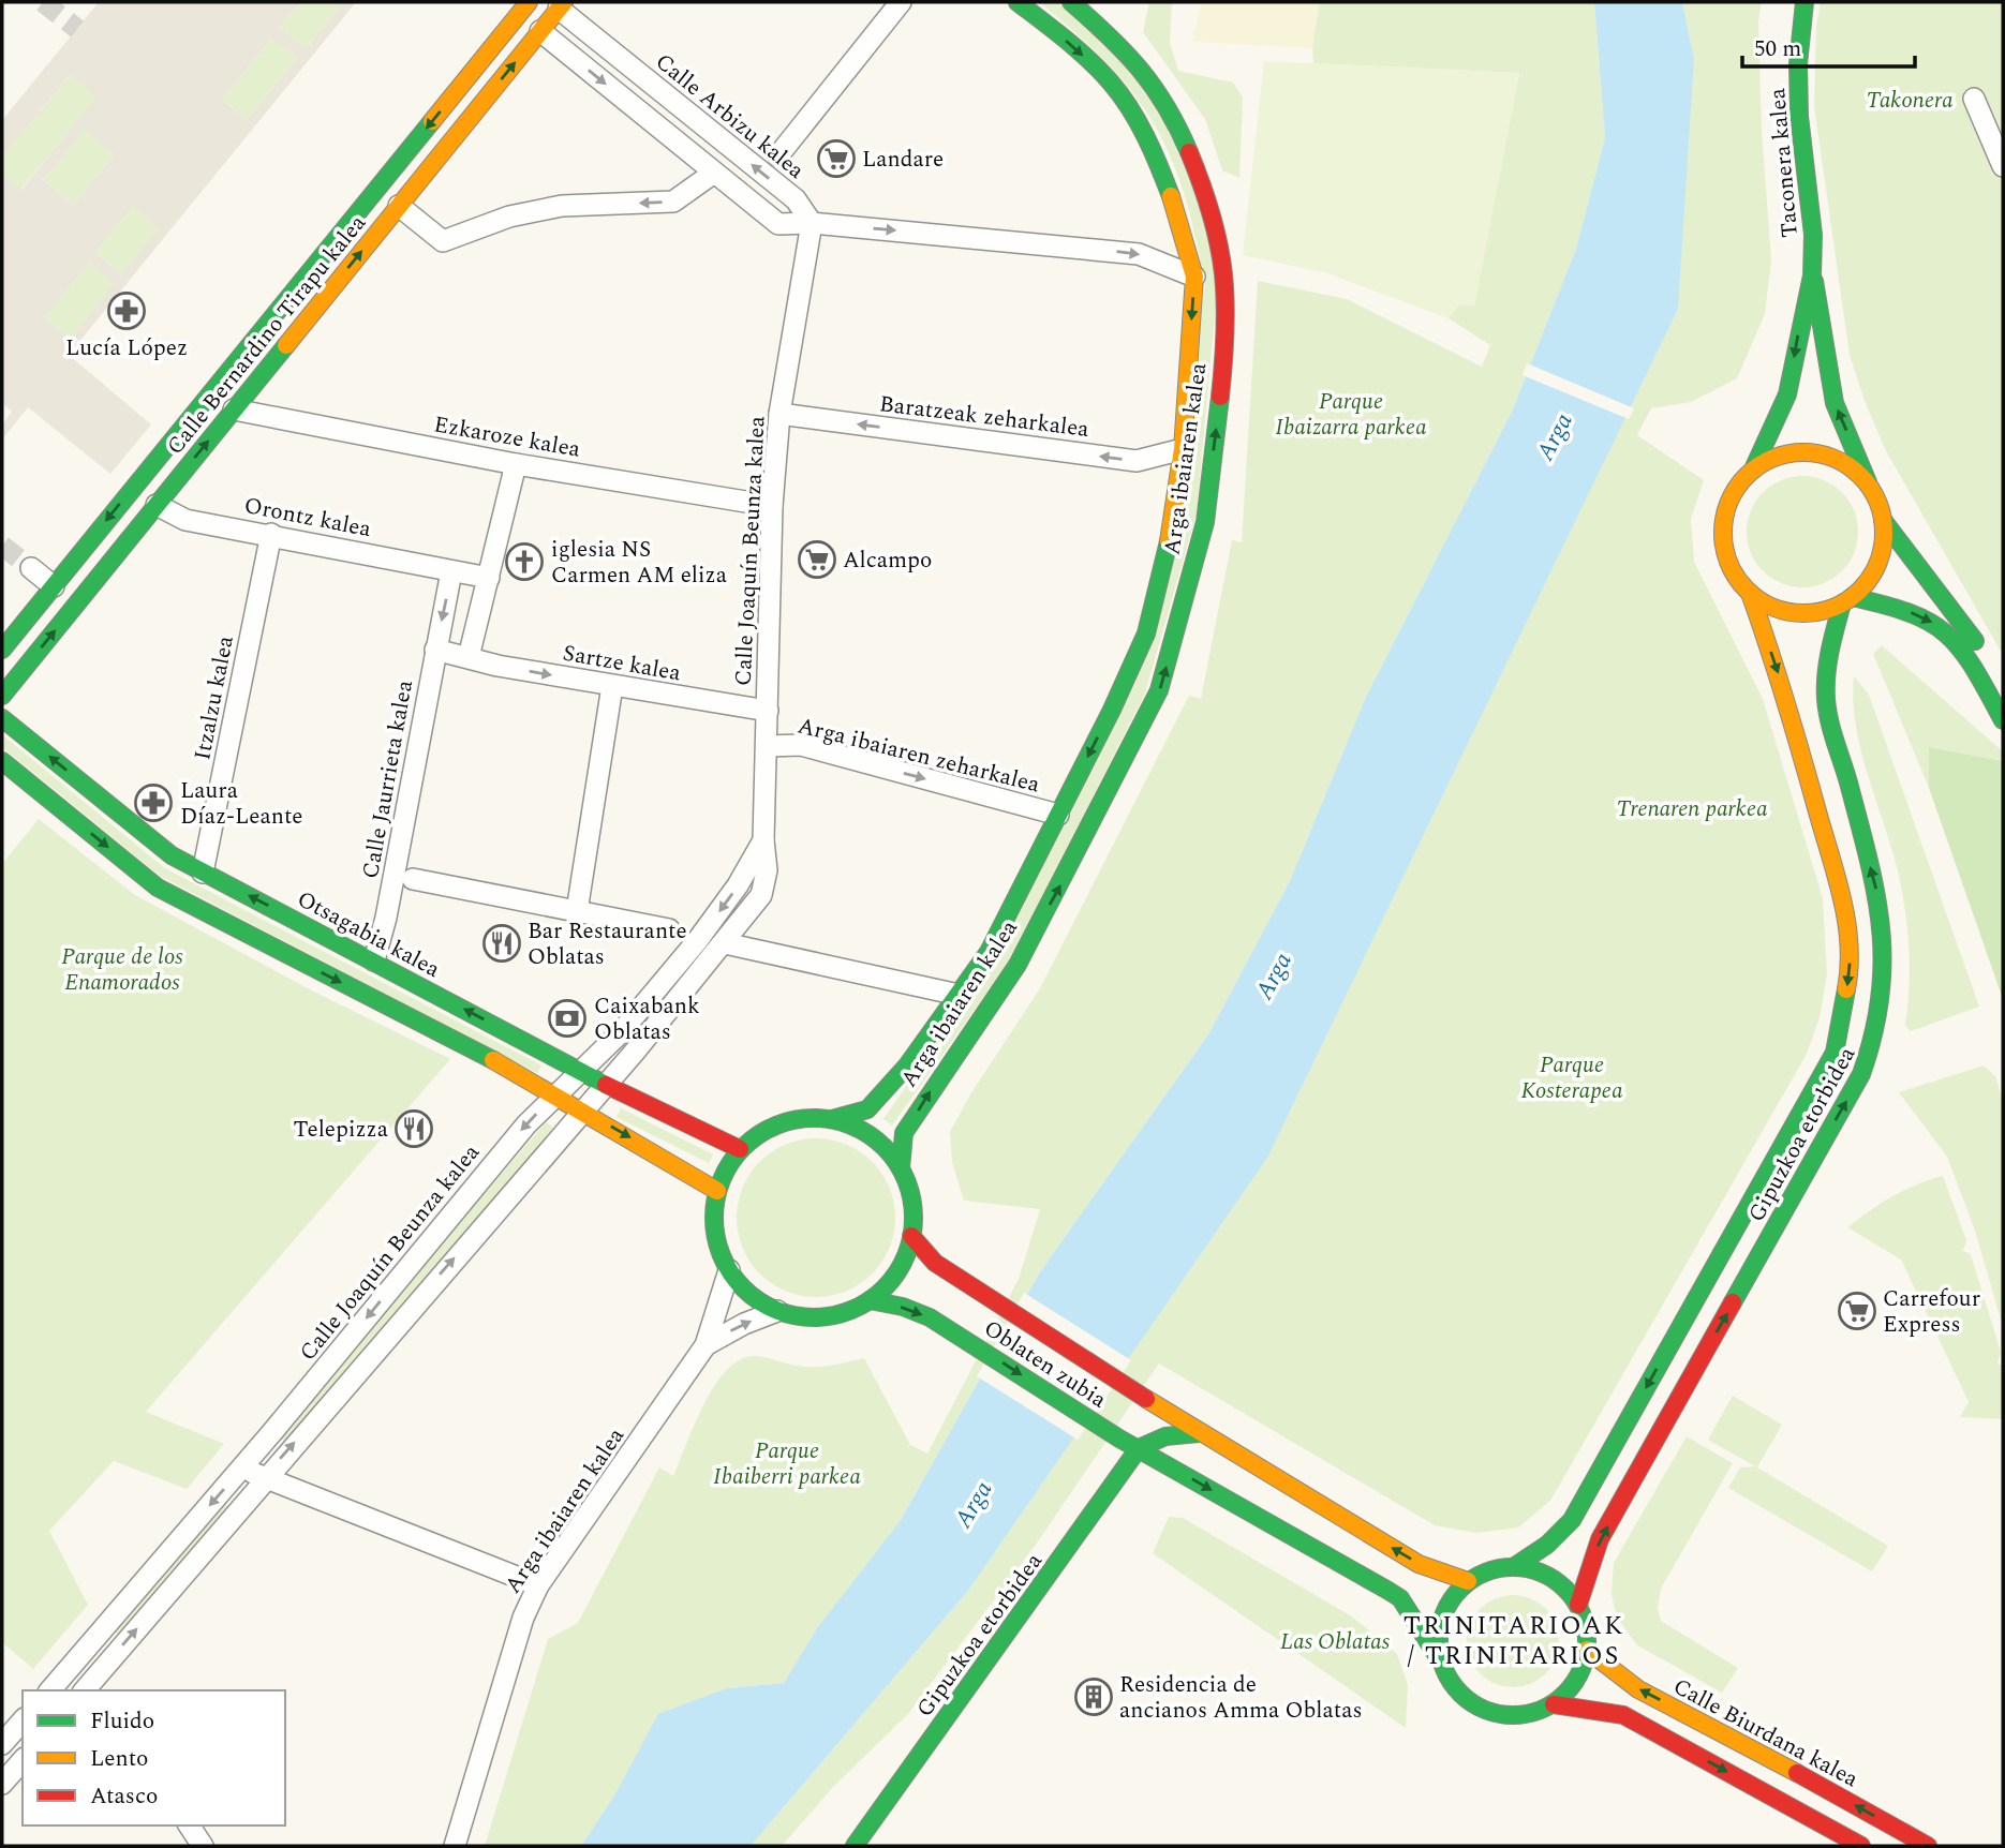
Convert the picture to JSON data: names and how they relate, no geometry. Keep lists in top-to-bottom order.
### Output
{
  "streets": {
    "street": [
      "Calle Arbizu kalea",
      "Taconera kalea",
      "Calle Bernardino Tirapu kalea",
      "Baratzeak zeharkalea",
      "Ezkaroze kalea",
      "Arga ibaiaren kalea",
      "Orontz kalea",
      "Calle Joaquín Beunza kalea",
      "Sartze kalea",
      "Itzalzu kalea",
      "Arga ibaiaren zeharkalea",
      "Calle Jaurrieta kalea",
      "Otsagabia kalea",
      "Gipuzkoa etorbidea",
      "Oblaten zubia",
      "Calle Biurdana kalea"
    ]
  },
  "crossings": [
    ["Calle Arbizu kalea", "Calle Bernardino Tirapu kalea"],
    ["Calle Arbizu kalea", "Calle Joaquín Beunza kalea"],
    ["Taconera kalea", "Gipuzkoa etorbidea"],
    ["Calle Bernardino Tirapu kalea", "Ezkaroze kalea"],
    ["Calle Bernardino Tirapu kalea", "Orontz kalea"],
    ["Baratzeak zeharkalea", "Arga ibaiaren kalea"],
    ["Baratzeak zeharkalea", "Calle Joaquín Beunza kalea"],
    ["Ezkaroze kalea", "Calle Joaquín Beunza kalea"],
    ["Arga ibaiaren kalea", "Arga ibaiaren zeharkalea"],
    ["Arga ibaiaren kalea", "Otsagabia kalea"],
    ["Arga ibaiaren kalea", "Oblaten zubia"],
    ["Orontz kalea", "Itzalzu kalea"],
    ["Orontz kalea", "Calle Jaurrieta kalea"],
    ["Calle Joaquín Beunza kalea", "Sartze kalea"],
    ["Calle Joaquín Beunza kalea", "Arga ibaiaren zeharkalea"],
    ["Calle Joaquín Beunza kalea", "Otsagabia kalea"],
    ["Itzalzu kalea", "Otsagabia kalea"],
    ["Calle Jaurrieta kalea", "Otsagabia kalea"],
    ["Otsagabia kalea", "Oblaten zubia"],
    ["Gipuzkoa etorbidea", "Oblaten zubia"],
    ["Gipuzkoa etorbidea", "Calle Biurdana kalea"]
  ],
  "one_way": ["Baratzeak zeharkalea", "Sartze kalea", "Arga ibaiaren zeharkalea"],
  "districts": ["TRINITARIOAK / TRINITARIOS"],
  "water": ["Arga"],
  "parks": [
    "Takonera",
    "Parque Ibaizarra parkea",
    "Trenaren parkea",
    "Parque de los Enamorados",
    "Parque Kosterapea",
    "Parque Ibaiberri parkea",
    "Las Oblatas"
  ],
  "places": {
    "supermarket": ["Landare", "Alcampo", "Carrefour Express"],
    "pharmacy": ["Lucía López", "Laura Díaz-Leante"],
    "church": ["iglesia NS Carmen AM eliza"],
    "restaurant": ["Bar Restaurante Oblatas", "Telepizza"],
    "bank": ["Caixabank Oblatas"],
    "building": ["Residencia de ancianos Amma Oblatas"]
  },
  "legend": ["Fluido", "Lento", "Atasco"],
  "scale_bar": "50 m"
}
